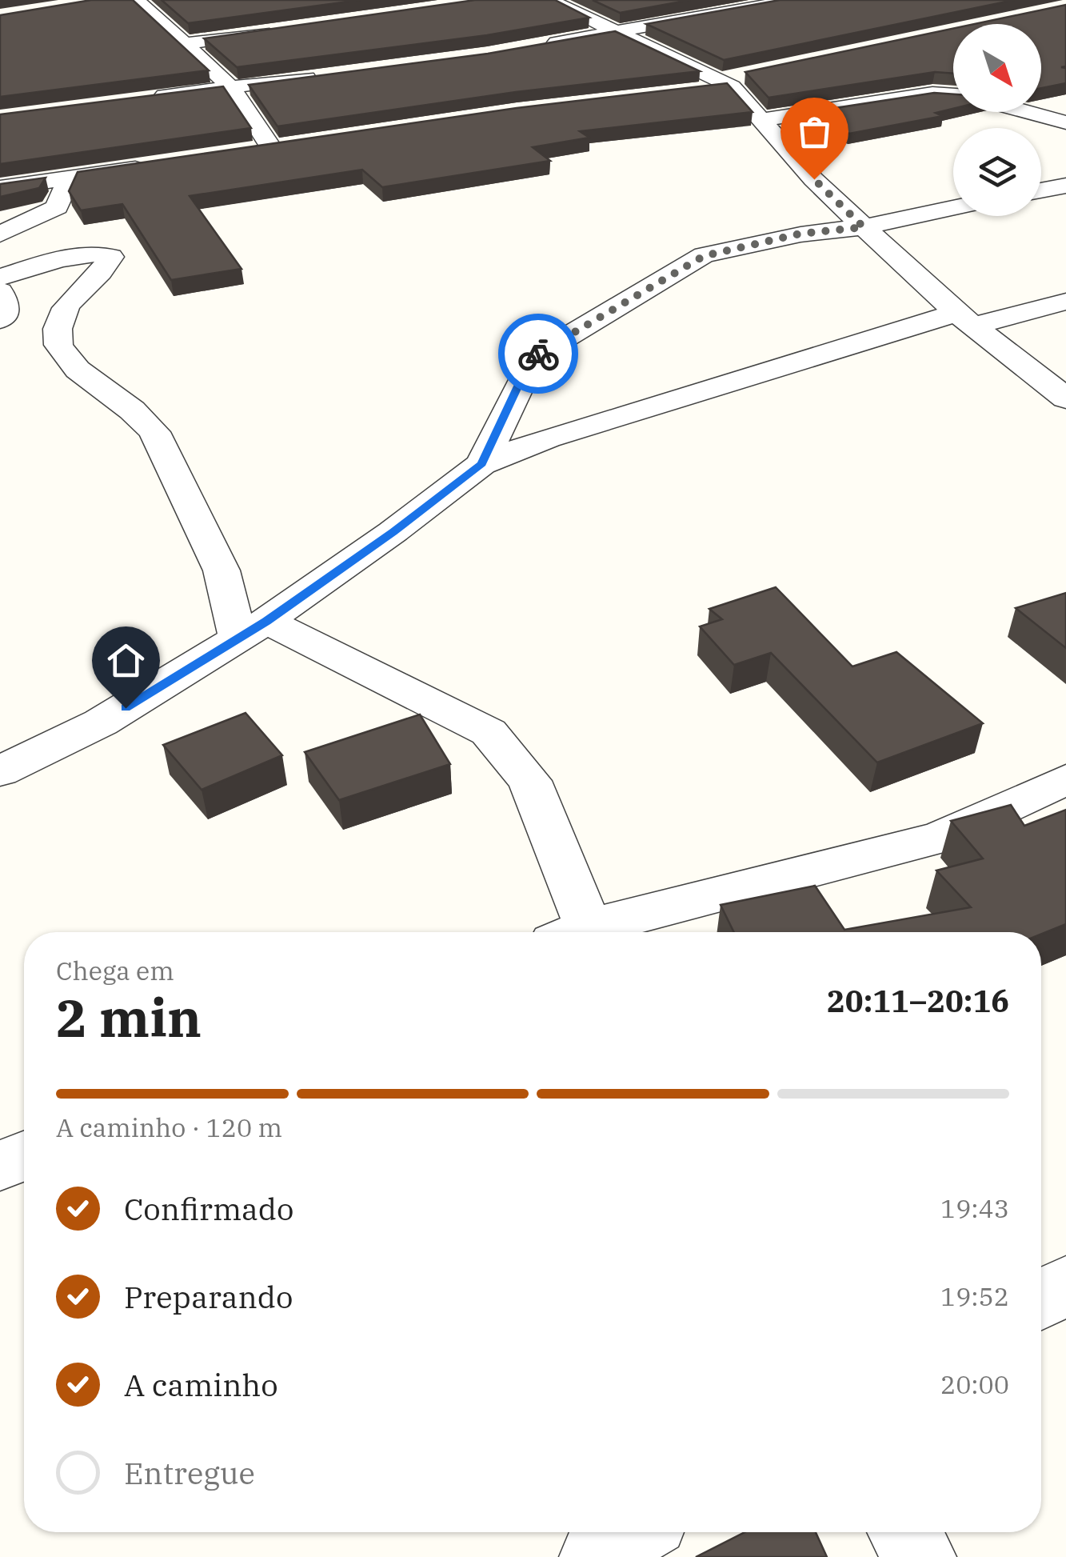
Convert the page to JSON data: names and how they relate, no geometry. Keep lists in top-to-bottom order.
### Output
{
  "north": "bottom right",
  "page": {
    "heading": ["2 min", "Chega em", "20:11–20:16"],
    "bar": "A caminho · 120 m",
    "list": [
      ["Confirmado", "19:43"],
      ["Preparando", "19:52"],
      ["A caminho", "20:00"],
      "Entregue"
    ]
  }
}
